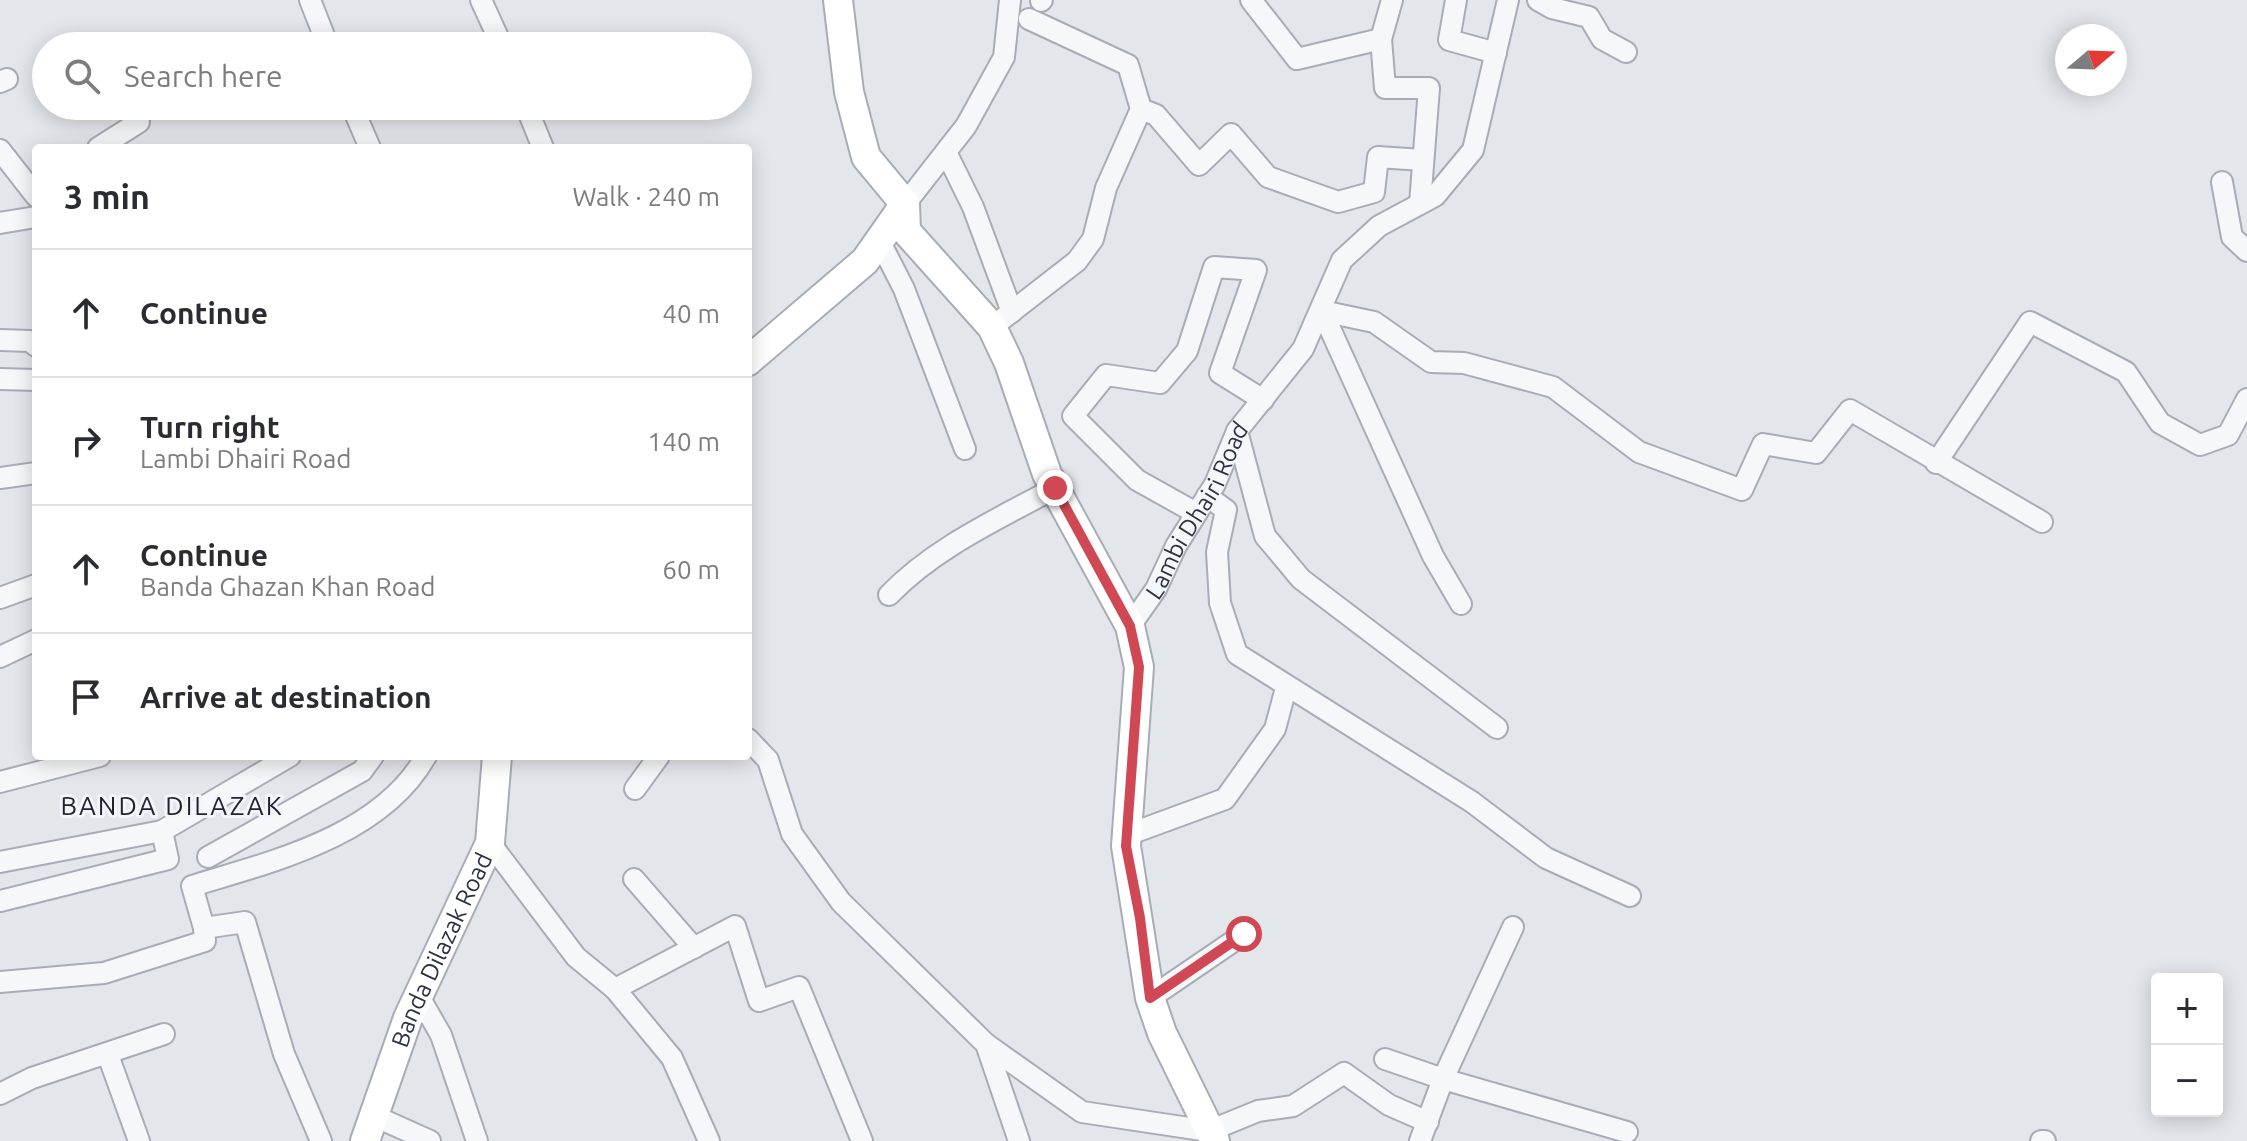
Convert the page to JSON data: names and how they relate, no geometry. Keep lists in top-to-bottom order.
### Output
{
  "streets": {
    "street": ["Lambi Dhairi Road", "Banda Dilazak Road"]
  },
  "districts": ["BANDA DILAZAK"],
  "north": "right",
  "page": {
    "search": "Search here",
    "heading": ["3 min", "Walk · 240 m"],
    "list": [
      ["Continue", "40 m"],
      ["Turn right", "Lambi Dhairi Road", "140 m"],
      ["Continue", "Banda Ghazan Khan Road", "60 m"],
      "Arrive at destination"
    ],
    "map_buttons": ["+", "−"]
  }
}
